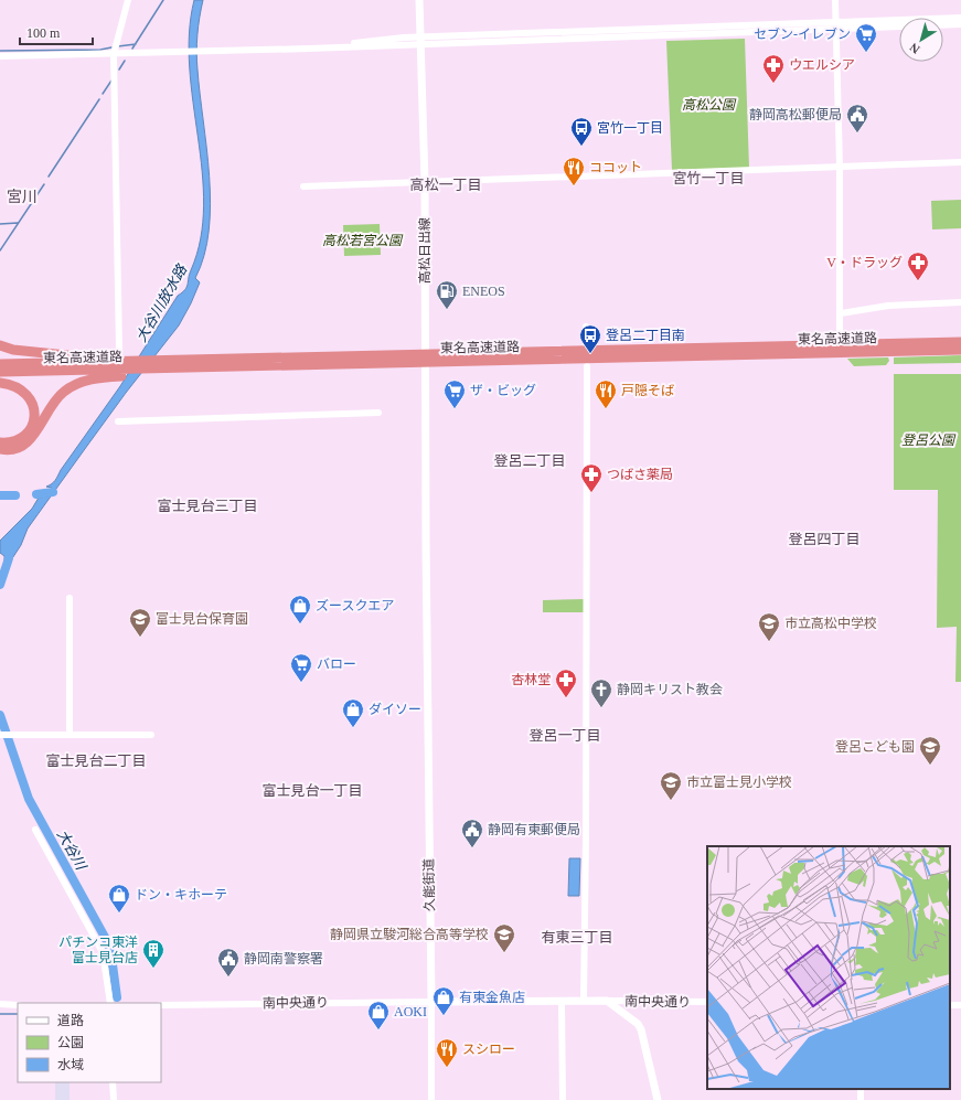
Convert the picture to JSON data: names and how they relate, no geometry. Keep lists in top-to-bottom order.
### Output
{
  "streets": {
    "highway": ["東名高速道路"],
    "main road": ["高松日出線", "久能街道"],
    "street": ["南中央通り"]
  },
  "crossings": [
    ["高松日出線", "久能街道"],
    ["久能街道", "南中央通り"]
  ],
  "districts": [
    "宮竹一丁目",
    "高松一丁目",
    "宮川",
    "登呂二丁目",
    "富士見台三丁目",
    "登呂四丁目",
    "登呂一丁目",
    "富士見台二丁目",
    "富士見台一丁目",
    "有東三丁目"
  ],
  "water": ["大谷川放水路", "大谷川"],
  "parks": ["高松公園", "高松若宮公園", "登呂公園"],
  "places": {
    "supermarket": ["セブン-イレブン", "ザ・ビッグ", "バロー"],
    "pharmacy": [
      "ウエルシア",
      "V・ドラッグ",
      "つばさ薬局",
      "杏林堂"
    ],
    "public building": ["静岡高松郵便局", "静岡有東郵便局", "静岡南警察署"],
    "bus stop": ["宮竹一丁目", "登呂二丁目南"],
    "restaurant": ["ココット", "戸隠そば", "スシロー"],
    "fuel station": ["ENEOS"],
    "shop": [
      "ズースクエア",
      "ダイソー",
      "ドン・キホーテ",
      "有東金魚店",
      "AOKI"
    ],
    "school or university": [
      "富士見台保育園",
      "市立高松中学校",
      "登呂こども園",
      "市立富士見小学校",
      "静岡県立駿河総合高等学校"
    ],
    "church": ["静岡キリスト教会"],
    "building": ["パチンコ東洋 富士見台店"]
  },
  "legend": ["道路", "公園", "水域"],
  "scale_bar": "100 m",
  "north": "bottom left"
}
